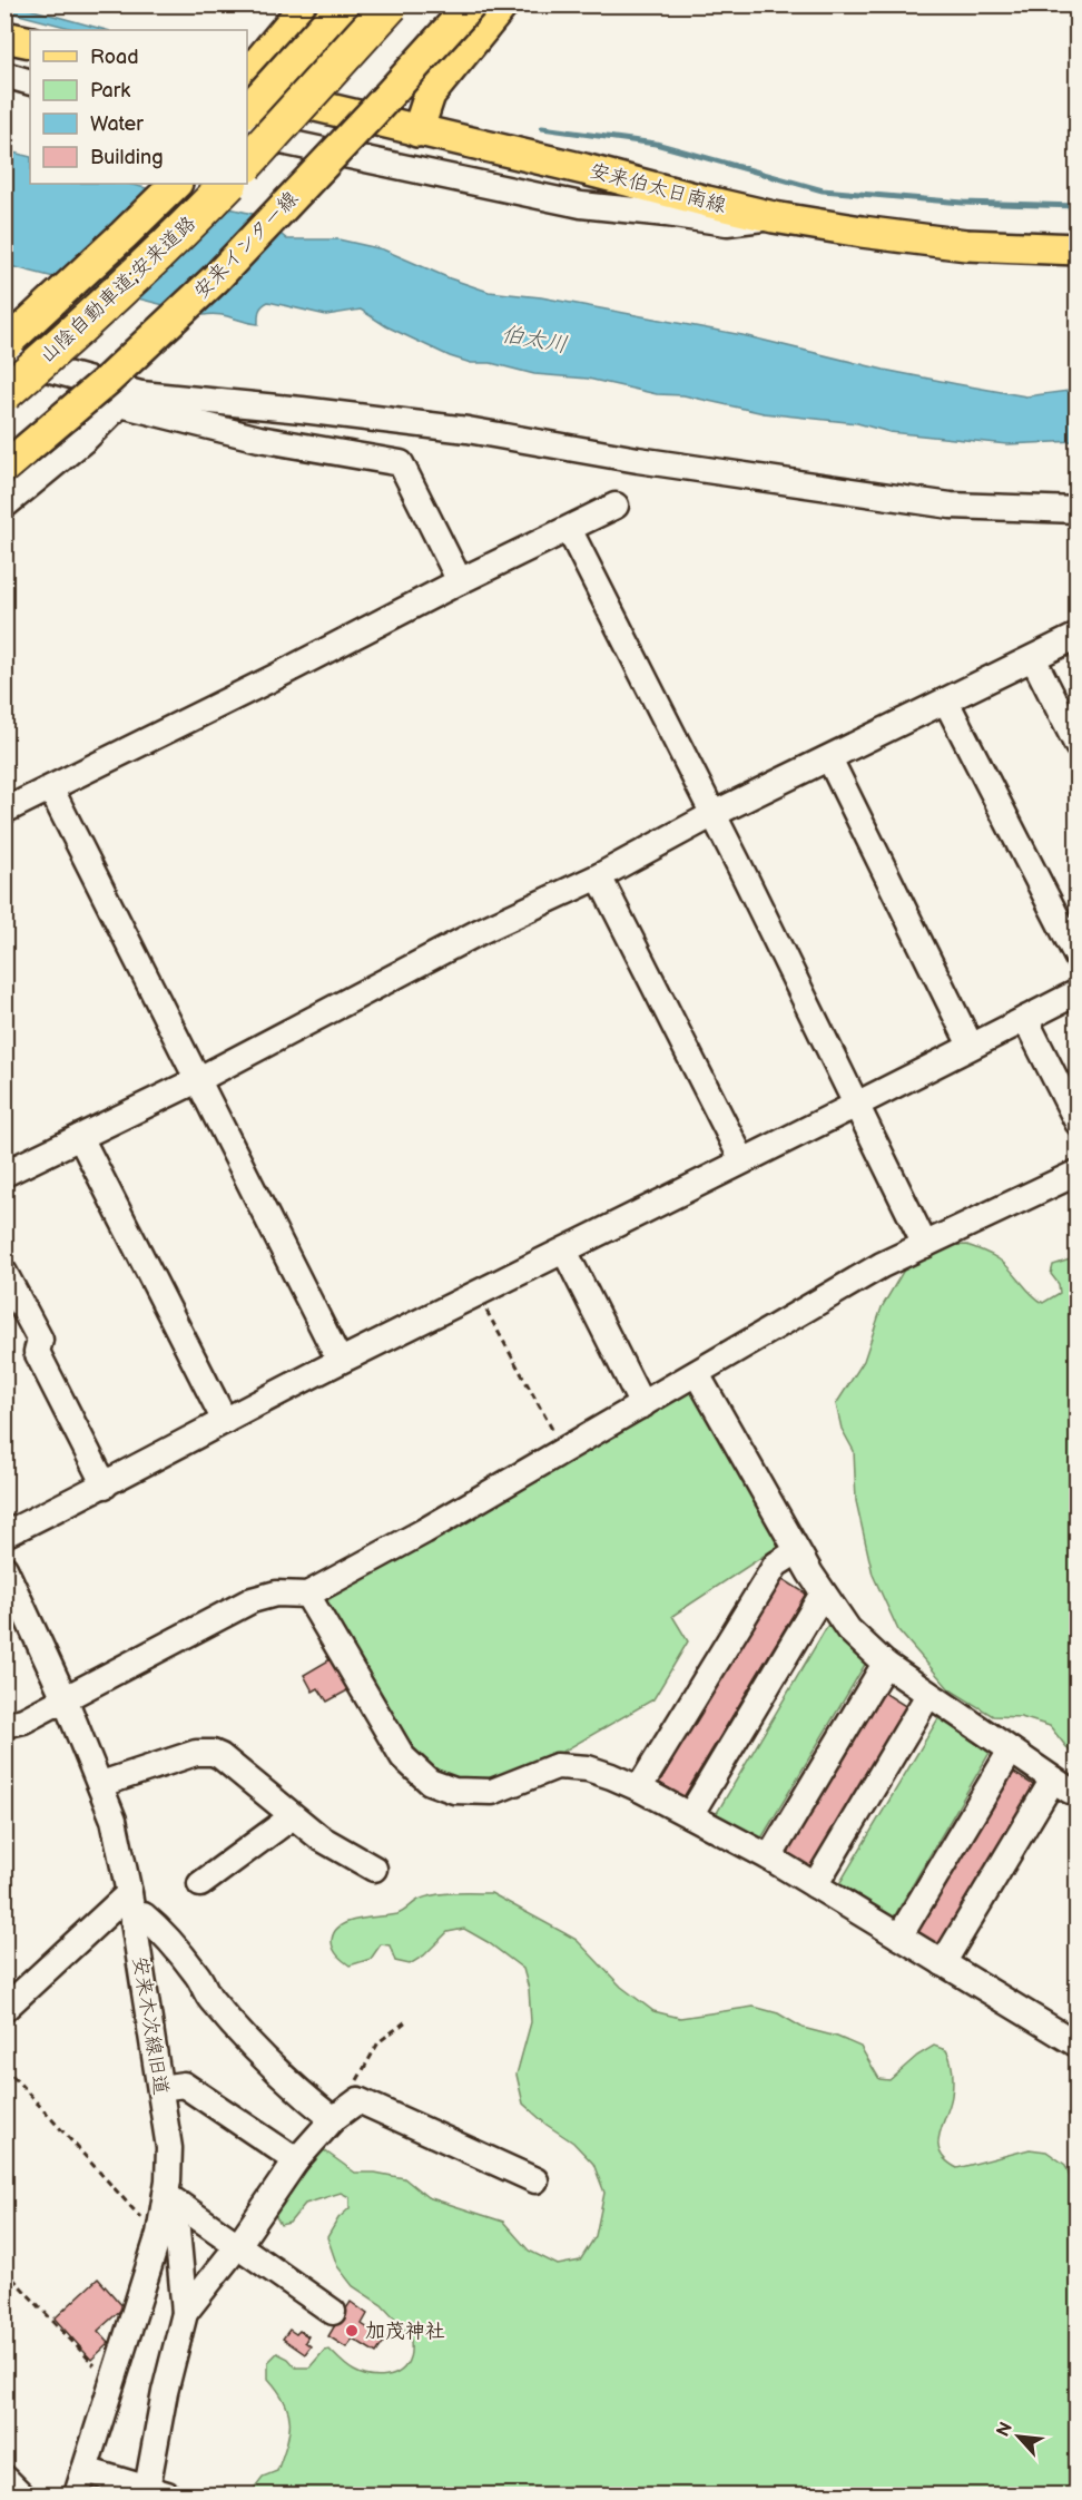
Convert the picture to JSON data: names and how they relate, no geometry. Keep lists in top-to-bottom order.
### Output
{
  "streets": {
    "highway": ["山陰自動車道;安来道路"],
    "main road": ["安来伯太日南線", "安来インター線"],
    "street": ["安来木次線旧道"]
  },
  "water": ["伯太川"],
  "places": ["加茂神社"],
  "legend": [
    "Road",
    "Park",
    "Water",
    "Building"
  ],
  "north": "top left"
}
